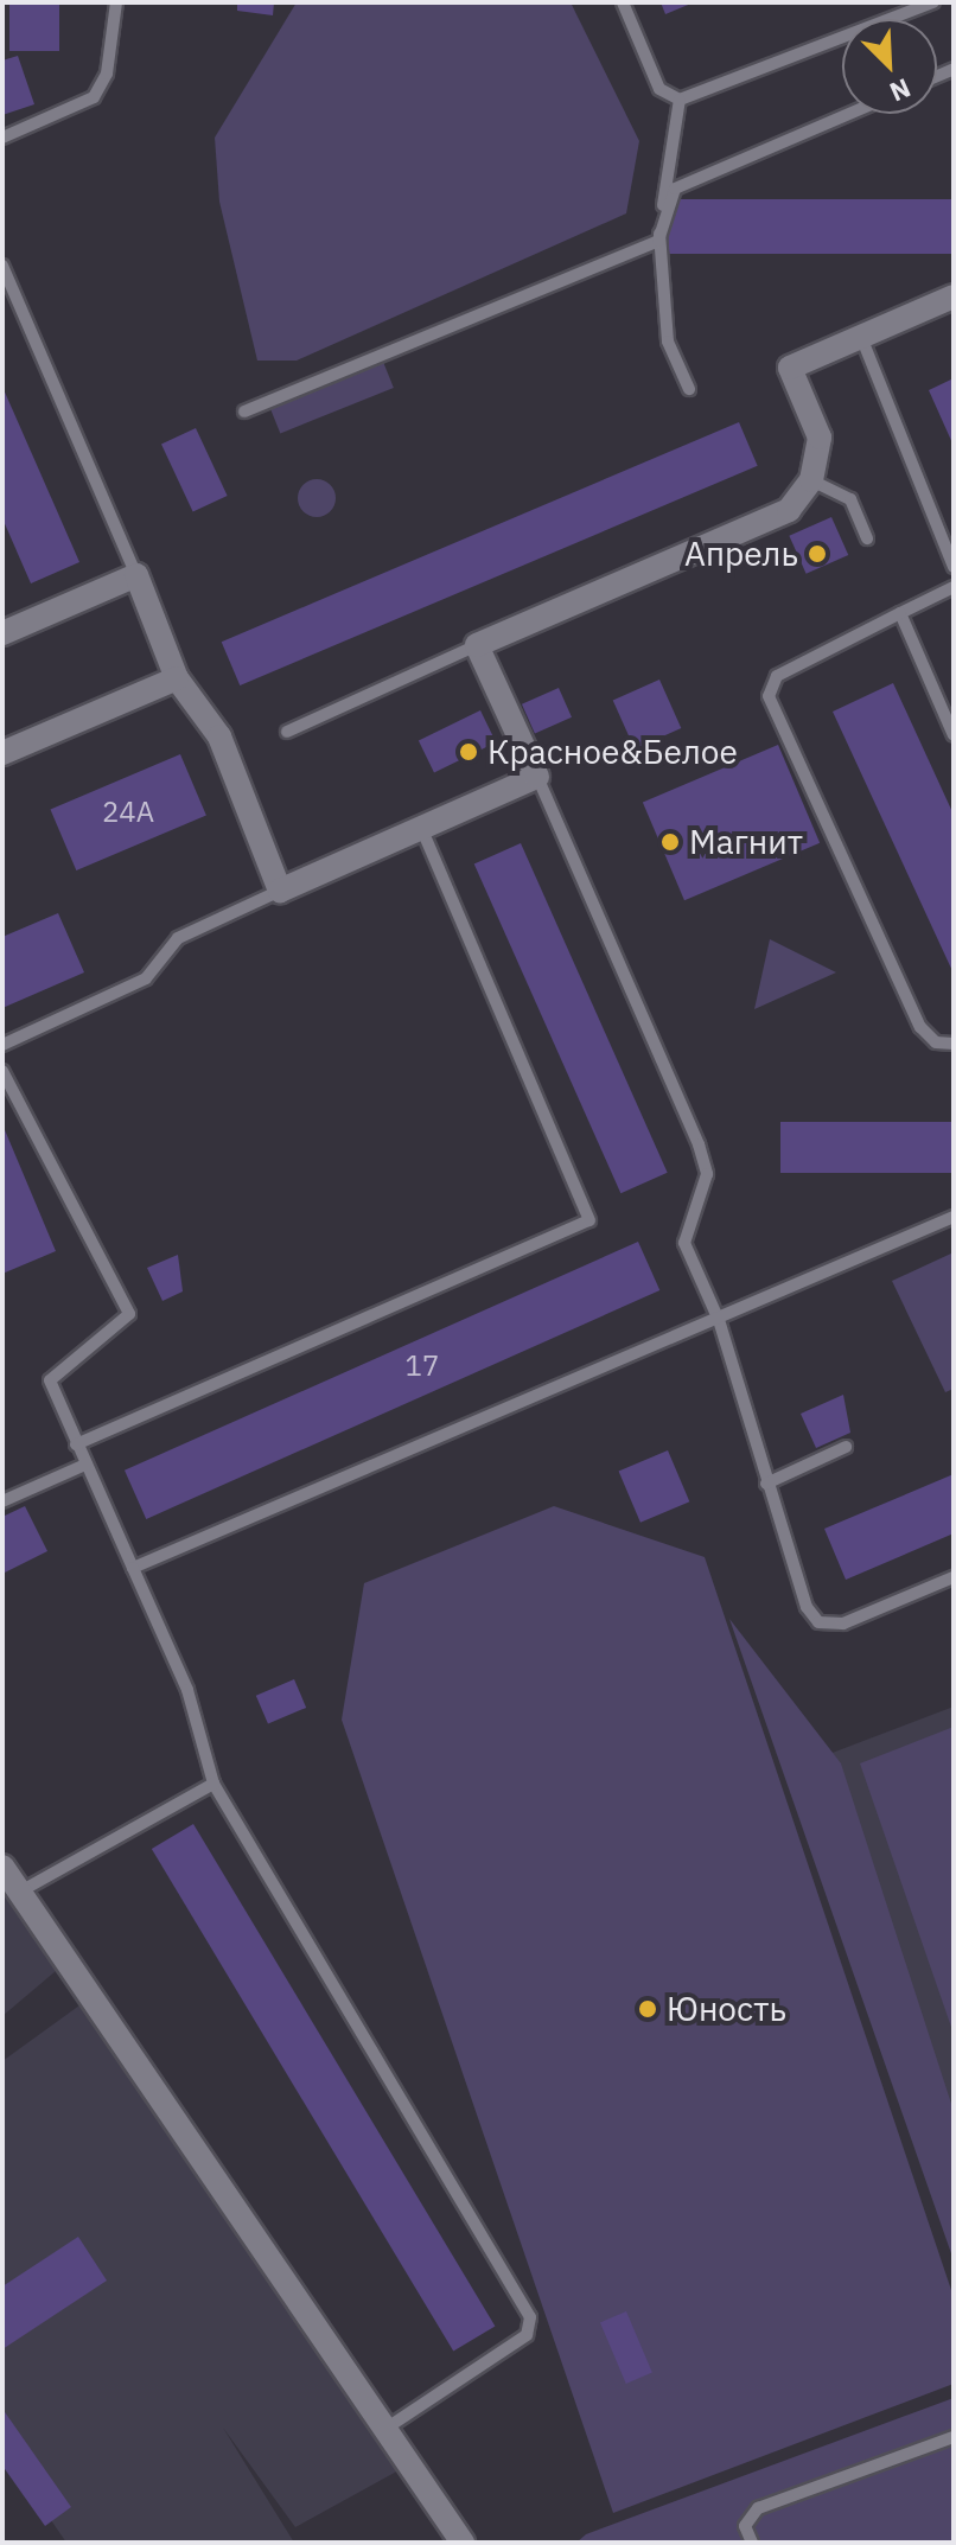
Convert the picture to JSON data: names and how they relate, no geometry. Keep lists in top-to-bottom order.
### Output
{
  "places": [
    "Апрель",
    "Красное&Белое",
    "Магнит",
    "Юность"
  ],
  "house_numbers": ["24А", "17"],
  "north": "bottom right"
}
